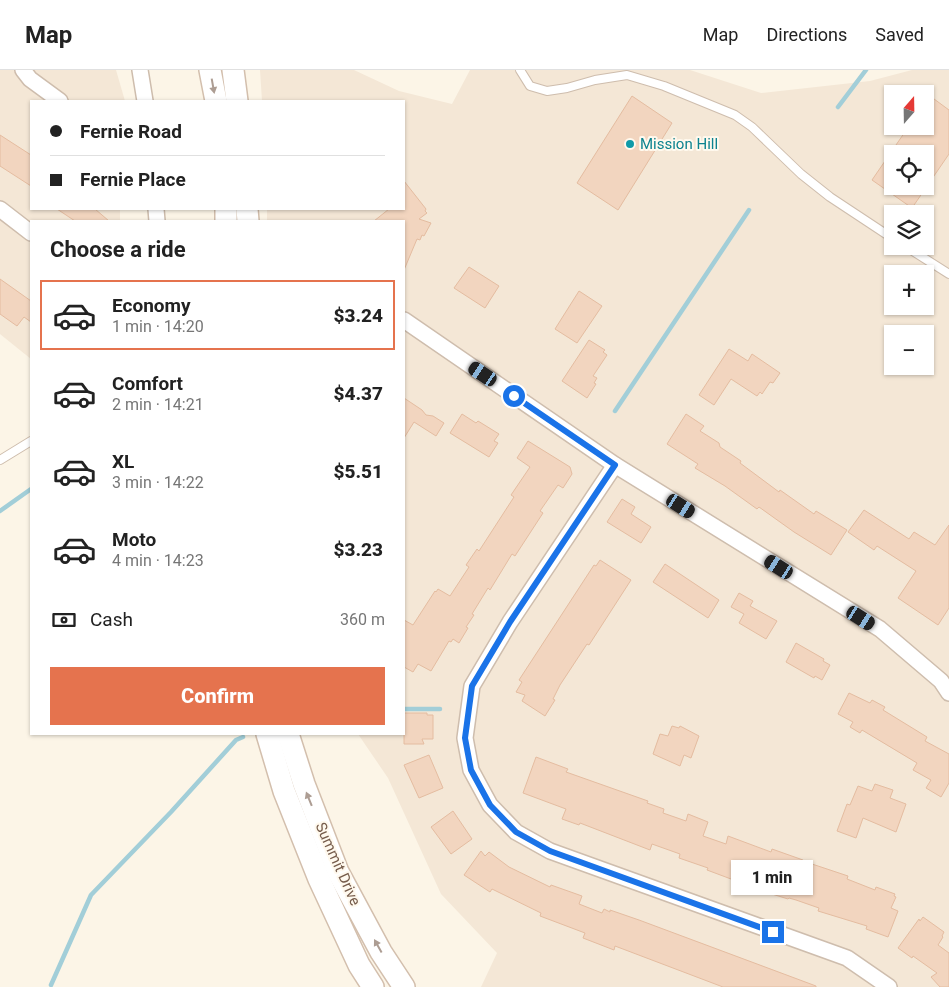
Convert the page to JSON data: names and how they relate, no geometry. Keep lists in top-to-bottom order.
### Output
{
  "streets": {
    "main road": ["Summit Drive"]
  },
  "places": ["Mission Hill"],
  "north": "top",
  "page": {
    "header": "Map",
    "nav": ["Map", "Directions", "Saved"],
    "map_buttons": ["+", "−"],
    "banner": ["Fernie Road", "Fernie Place"],
    "heading": "Choose a ride",
    "list": [
      {
        "name": "Economy",
        "note": "1 min · 14:20",
        "value": "$3.24"
      },
      {
        "name": "Comfort",
        "note": "2 min · 14:21",
        "value": "$4.37"
      },
      {
        "name": "XL",
        "note": "3 min · 14:22",
        "value": "$5.51"
      },
      {
        "name": "Moto",
        "note": "4 min · 14:23",
        "value": "$3.23"
      }
    ],
    "pay": ["Cash", "360 m"],
    "buttons": "Confirm",
    "bubble": "1 min"
  }
}
